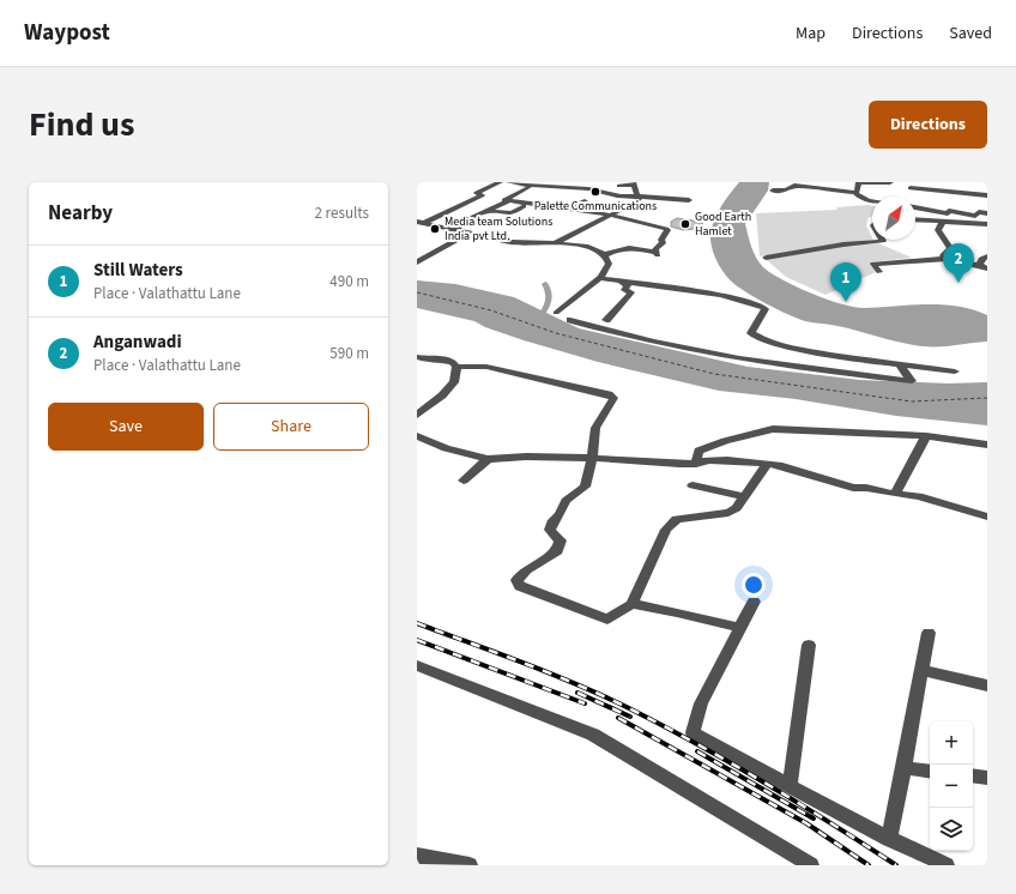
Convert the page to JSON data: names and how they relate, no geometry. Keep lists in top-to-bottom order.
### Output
{
  "places": ["Palette Communications", "Good Earth Hamlet", "Media team Solutions India pvt Ltd."],
  "north": "top right",
  "page": {
    "header": "Waypost",
    "nav": ["Map", "Directions", "Saved"],
    "title": "Find us",
    "buttons": [
      "Directions",
      ["Save", "Share"]
    ],
    "heading": ["Nearby", "2 results"],
    "pins": ["2", "1"],
    "list": [
      {
        "mark": "1",
        "name": "Still Waters",
        "note": "Place · Valathattu Lane",
        "value": "490 m"
      },
      {
        "mark": "2",
        "name": "Anganwadi",
        "note": "Place · Valathattu Lane",
        "value": "590 m"
      }
    ],
    "map_buttons": ["+", "−"]
  }
}
